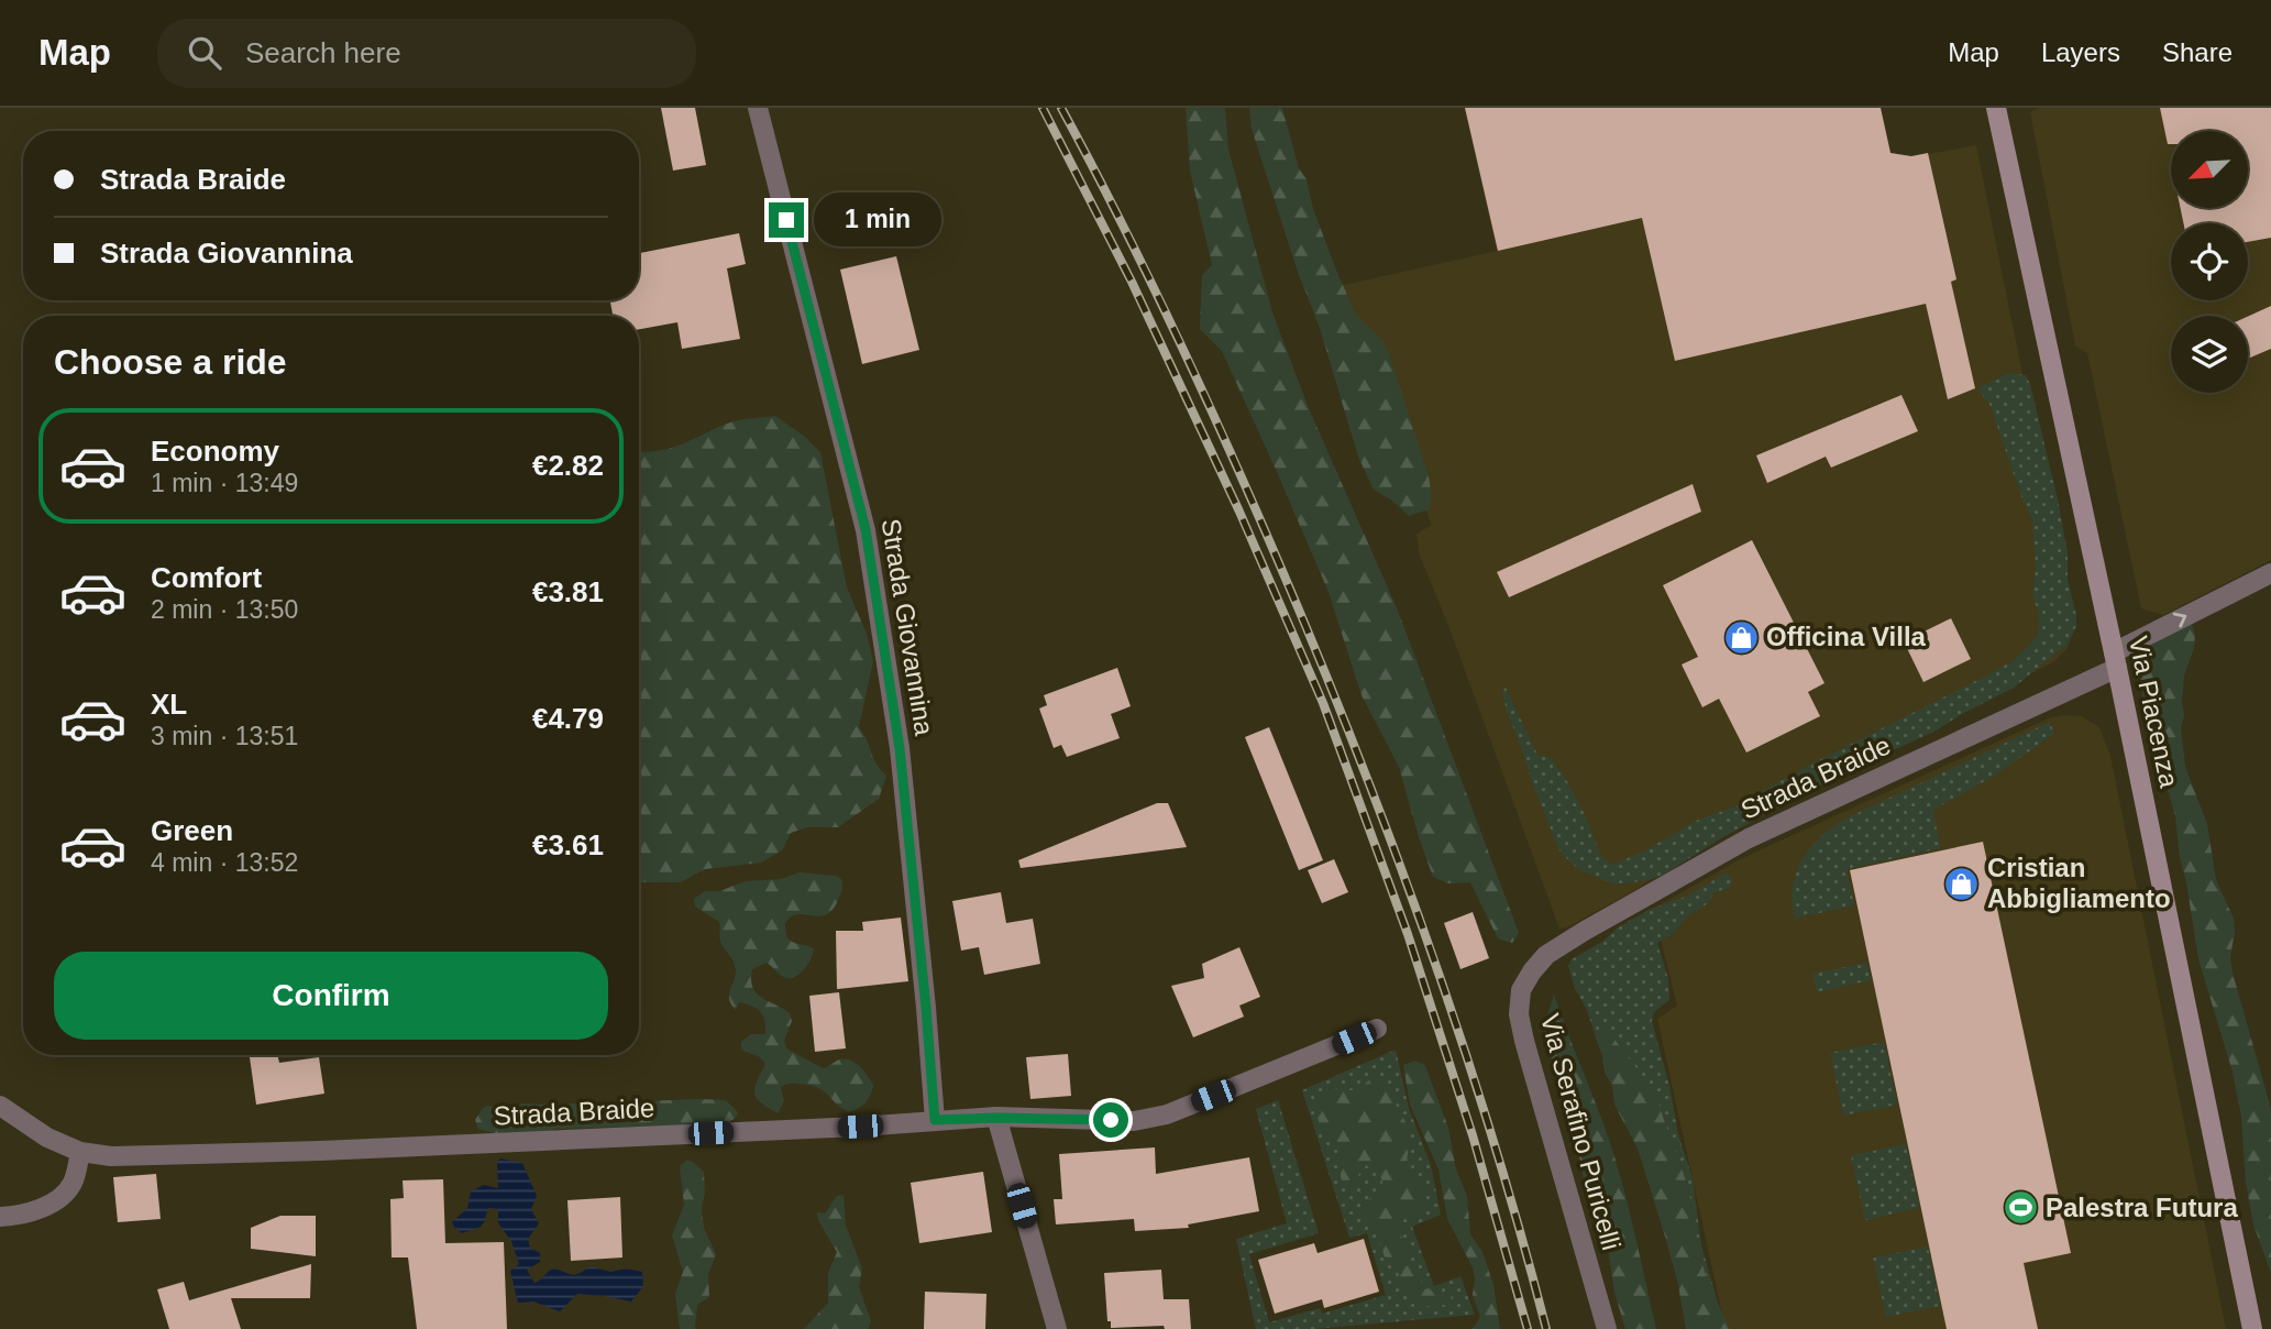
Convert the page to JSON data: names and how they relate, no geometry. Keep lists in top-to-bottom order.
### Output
{
  "streets": {
    "main road": ["Via Piacenza"],
    "street": ["Strada Giovannina", "Strada Braide", "Via Serafino Puricelli"]
  },
  "crossings": [
    ["Strada Giovannina", "Strada Braide"],
    ["Via Piacenza", "Strada Braide"],
    ["Strada Braide", "Via Serafino Puricelli"]
  ],
  "places": {
    "shop": ["Officina Villa", "Cristian Abbigliamento"],
    "sports": ["Palestra Futura"]
  },
  "north": "bottom left",
  "page": {
    "header": "Map",
    "search": "Search here",
    "nav": ["Map", "Layers", "Share"],
    "banner": ["Strada Braide", "Strada Giovannina"],
    "bubble": "1 min",
    "heading": "Choose a ride",
    "list": [
      {
        "name": "Economy",
        "note": "1 min · 13:49",
        "value": "€2.82"
      },
      {
        "name": "Comfort",
        "note": "2 min · 13:50",
        "value": "€3.81"
      },
      {
        "name": "XL",
        "note": "3 min · 13:51",
        "value": "€4.79"
      },
      {
        "name": "Green",
        "note": "4 min · 13:52",
        "value": "€3.61"
      }
    ],
    "buttons": "Confirm"
  }
}
